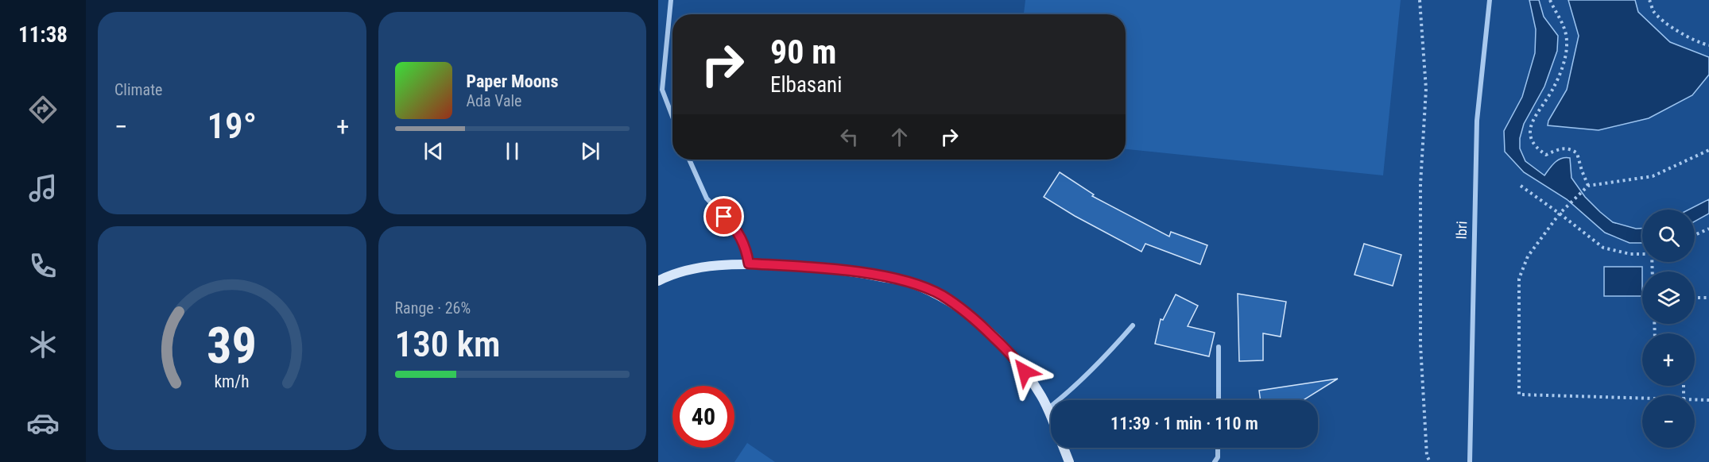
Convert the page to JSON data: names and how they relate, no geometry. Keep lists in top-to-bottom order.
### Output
{
  "streets": {
    "street": ["Ibri"]
  },
  "page": {
    "tabs": "11:38",
    "tile": [
      "Climate",
      ["Range · 26%", "130 km"]
    ],
    "turn": ["90 m", "Elbasani"],
    "song": ["Paper Moons", "Ada Vale"],
    "heat": ["−", "19°", "+"],
    "map_buttons": ["+", "−"],
    "limit": "40",
    "trip": "11:39 · 1 min · 110 m",
    "gauge": ["39", "km/h"]
  }
}
